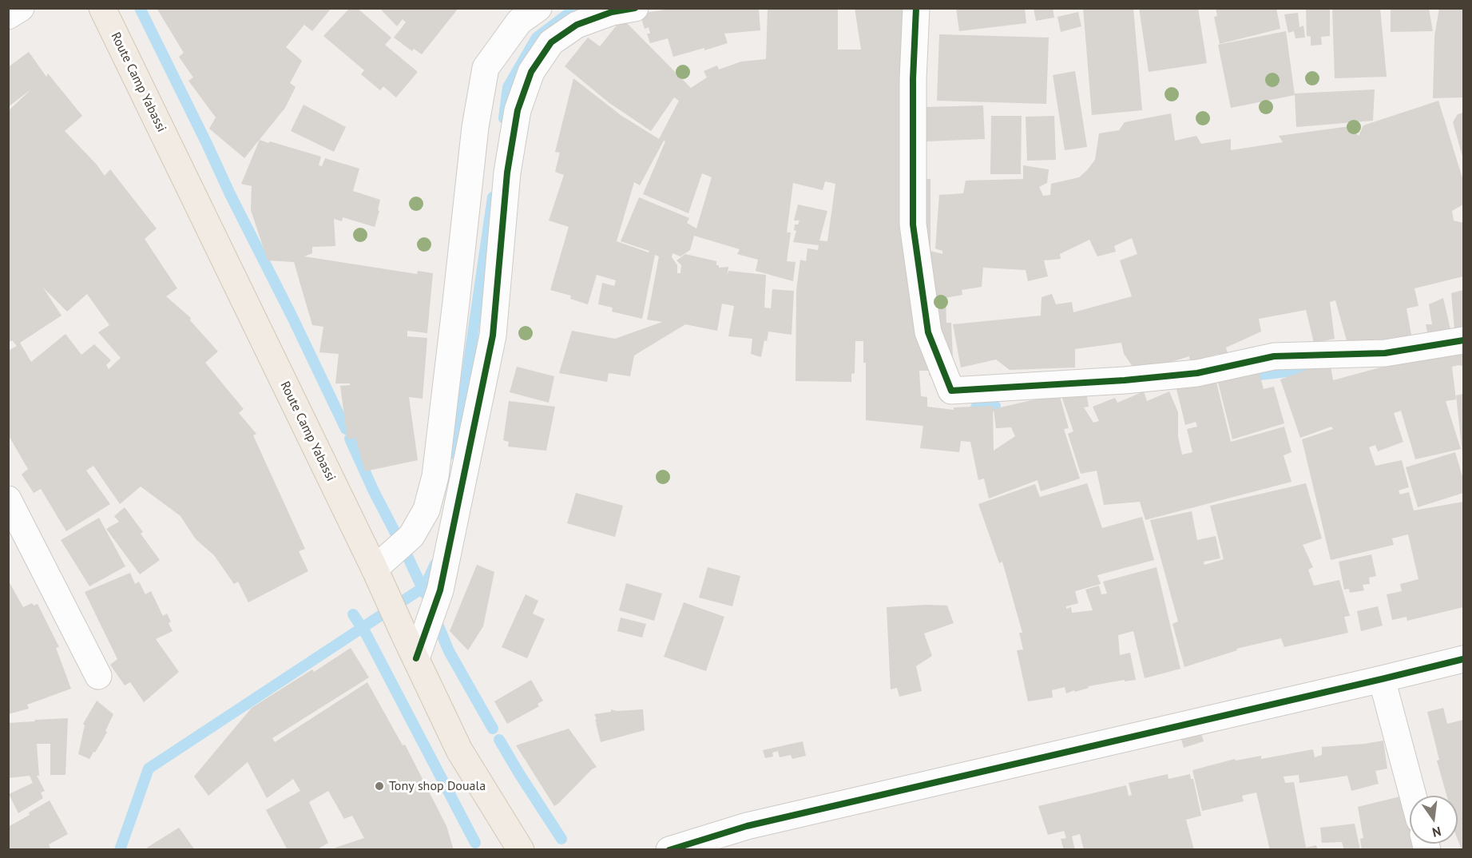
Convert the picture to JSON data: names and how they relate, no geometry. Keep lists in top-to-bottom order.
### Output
{
  "streets": {
    "main road": ["Route Camp Yabassi"]
  },
  "places": ["Tony shop Douala"],
  "north": "bottom"
}
